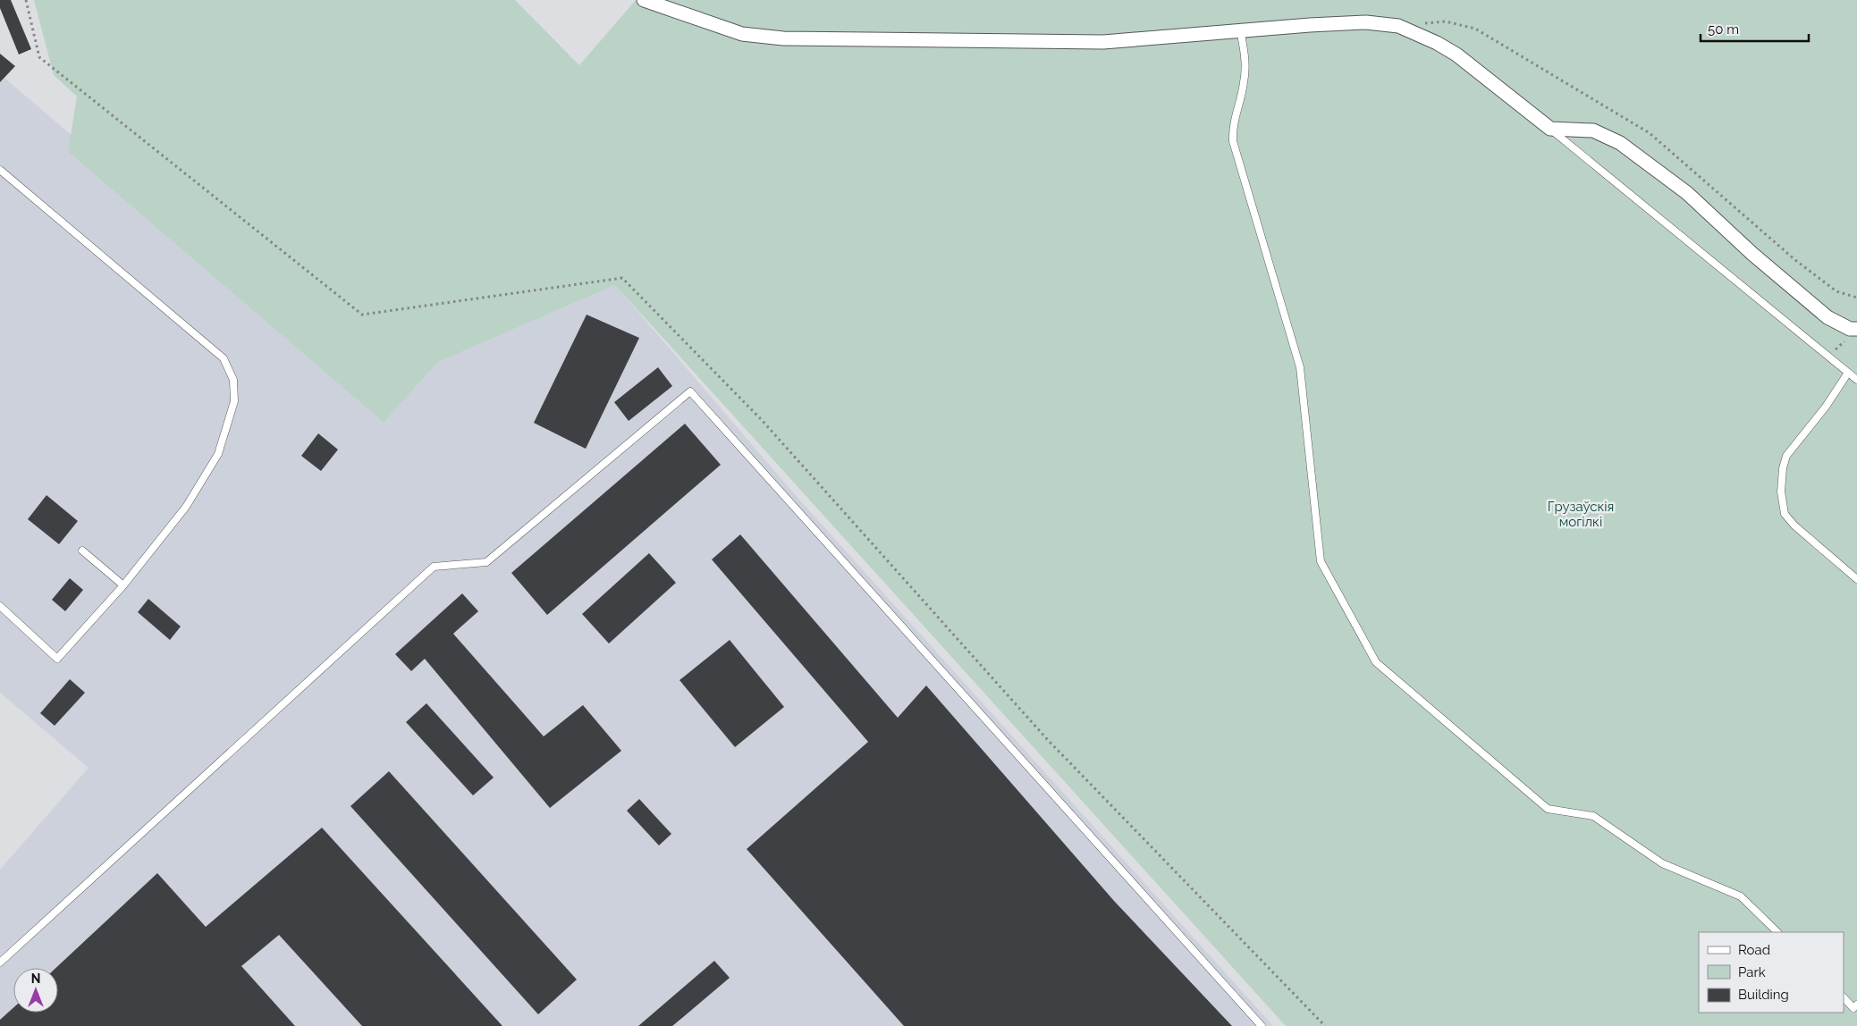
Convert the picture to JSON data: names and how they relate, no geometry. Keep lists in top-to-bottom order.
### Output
{
  "parks": ["Грузаўскія могілкі"],
  "legend": ["Road", "Park", "Building"],
  "scale_bar": "50 m",
  "north": "top"
}
